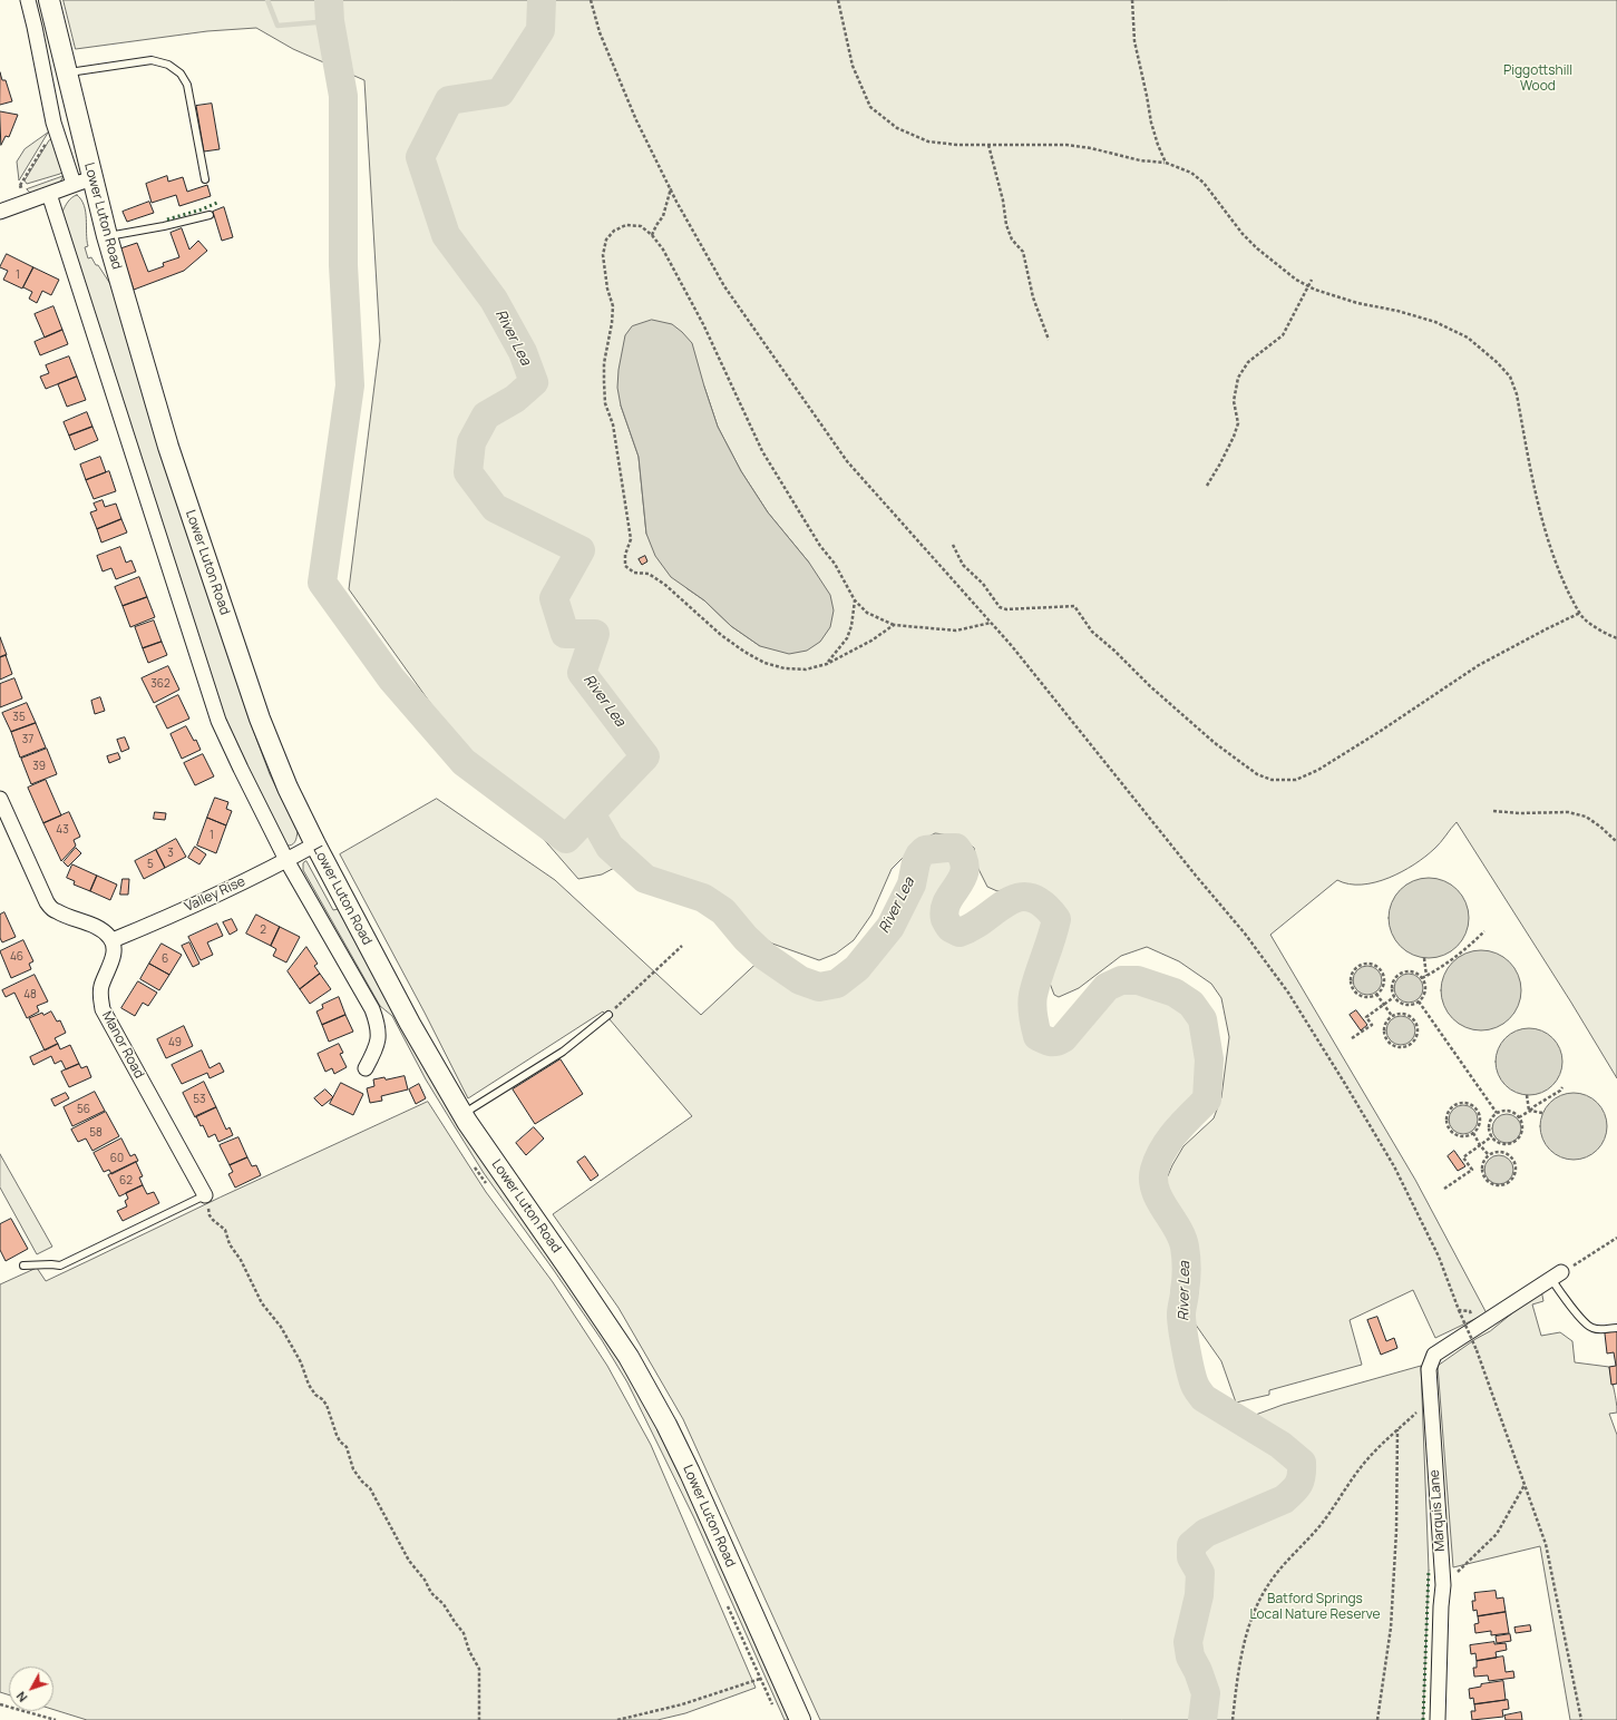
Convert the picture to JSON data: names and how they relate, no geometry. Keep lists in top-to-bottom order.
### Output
{
  "streets": {
    "main road": ["Lower Luton Road"],
    "street": ["Valley Rise", "Manor Road", "Marquis Lane"]
  },
  "crossings": [
    ["Lower Luton Road", "Valley Rise"],
    ["Valley Rise", "Manor Road"]
  ],
  "water": ["River Lea"],
  "parks": ["Piggottshill Wood", "Batford Springs Local Nature Reserve"],
  "house_numbers": [
    "1",
    "362",
    "35",
    "37",
    "39",
    "43",
    "1",
    "3",
    "5",
    "2",
    "46",
    "6",
    "48",
    "49",
    "53",
    "56",
    "58",
    "60",
    "62"
  ],
  "north": "bottom left"
}
